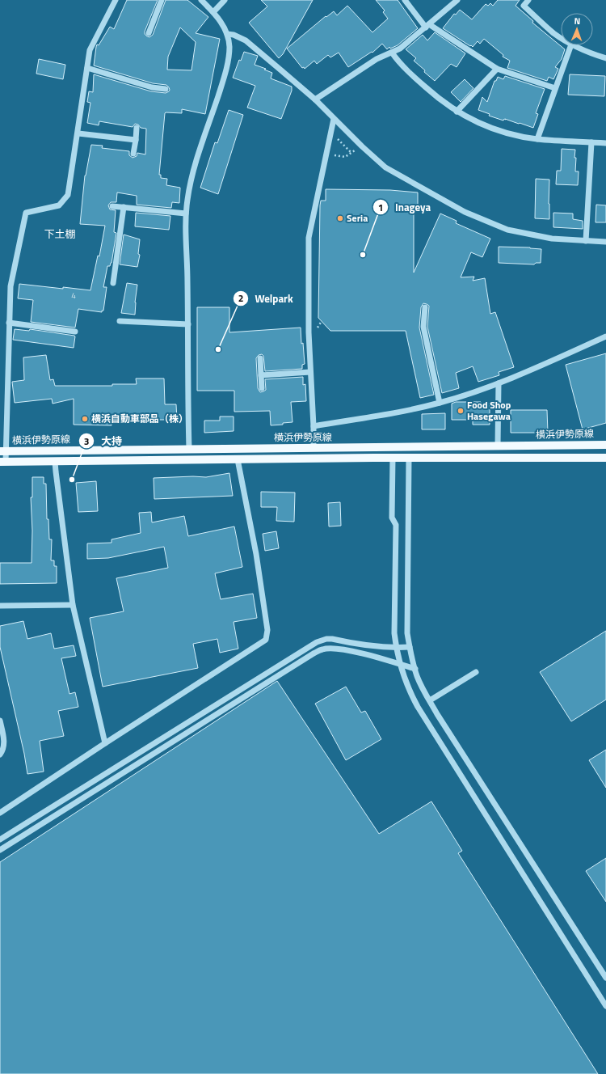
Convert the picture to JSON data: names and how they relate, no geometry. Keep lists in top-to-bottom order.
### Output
{
  "streets": {
    "main road": ["横浜伊勢原線"]
  },
  "districts": ["下土棚"],
  "places": [
    "Seria",
    "Inageya",
    "Welpark",
    "Food Shop Hasegawa",
    "横浜自動車部品（株）",
    "大持"
  ],
  "house_numbers": ["4"],
  "north": "top"
}
